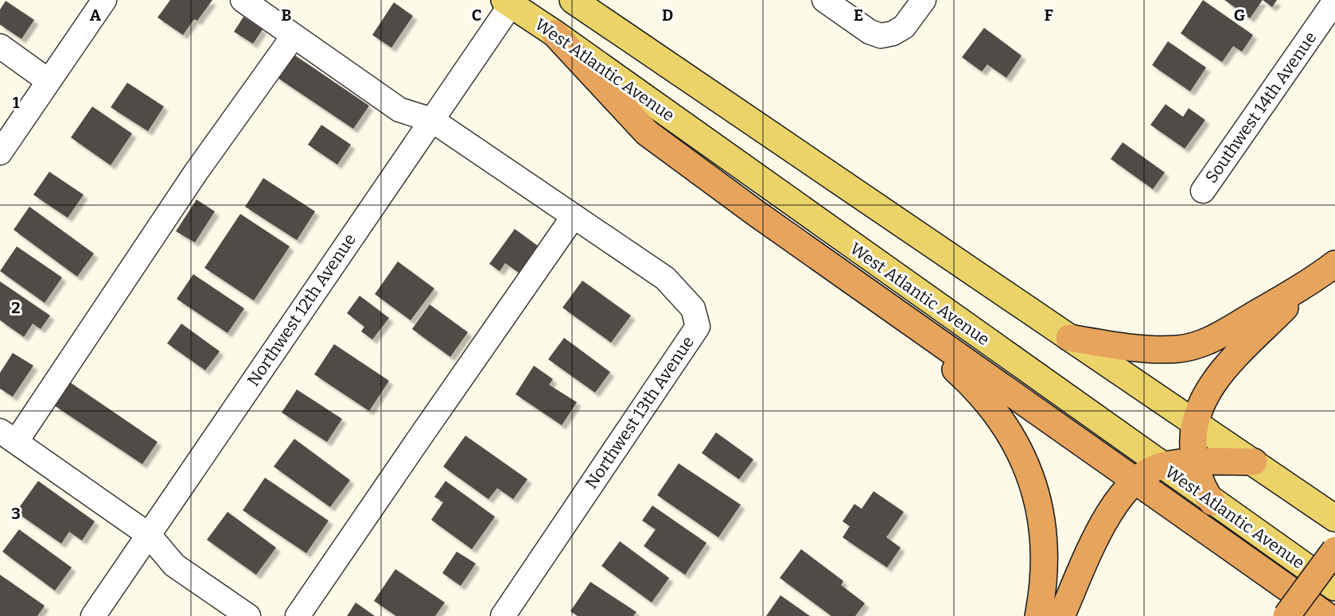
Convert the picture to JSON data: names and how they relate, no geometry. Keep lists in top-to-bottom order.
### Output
{
  "streets": {
    "main road": ["West Atlantic Avenue"],
    "street": ["Southwest 14th Avenue", "Northwest 12th Avenue", "Northwest 13th Avenue"]
  },
  "crossings": [
    ["West Atlantic Avenue", "Northwest 12th Avenue"],
    ["Northwest 12th Avenue", "Northwest 13th Avenue"]
  ],
  "grid": {
    "columns": [
      "A",
      "B",
      "C",
      "D",
      "E",
      "F",
      "G"
    ],
    "rows": ["1", "2", "3"]
  }
}
